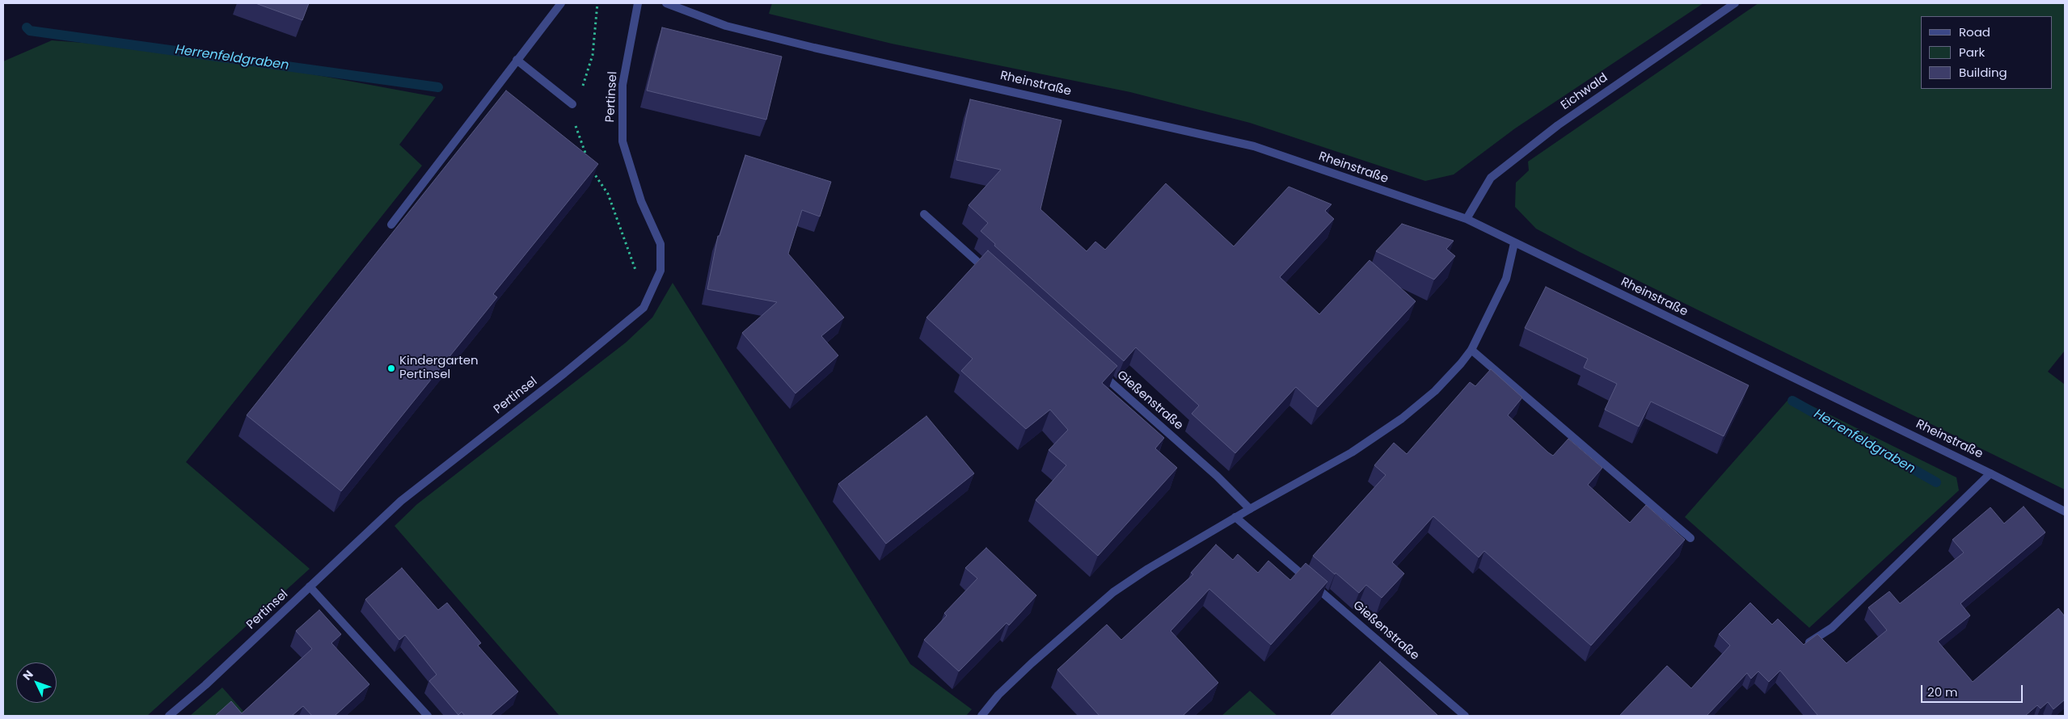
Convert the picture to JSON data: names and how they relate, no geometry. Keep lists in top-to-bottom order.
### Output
{
  "streets": {
    "street": [
      "Rheinstraße",
      "Eichwald",
      "Pertinsel",
      "Gießenstraße"
    ]
  },
  "crossings": [
    ["Rheinstraße", "Eichwald"]
  ],
  "water": ["Herrenfeldgraben"],
  "places": ["Kindergarten Pertinsel"],
  "legend": ["Road", "Park", "Building"],
  "scale_bar": "20 m",
  "north": "top left"
}
